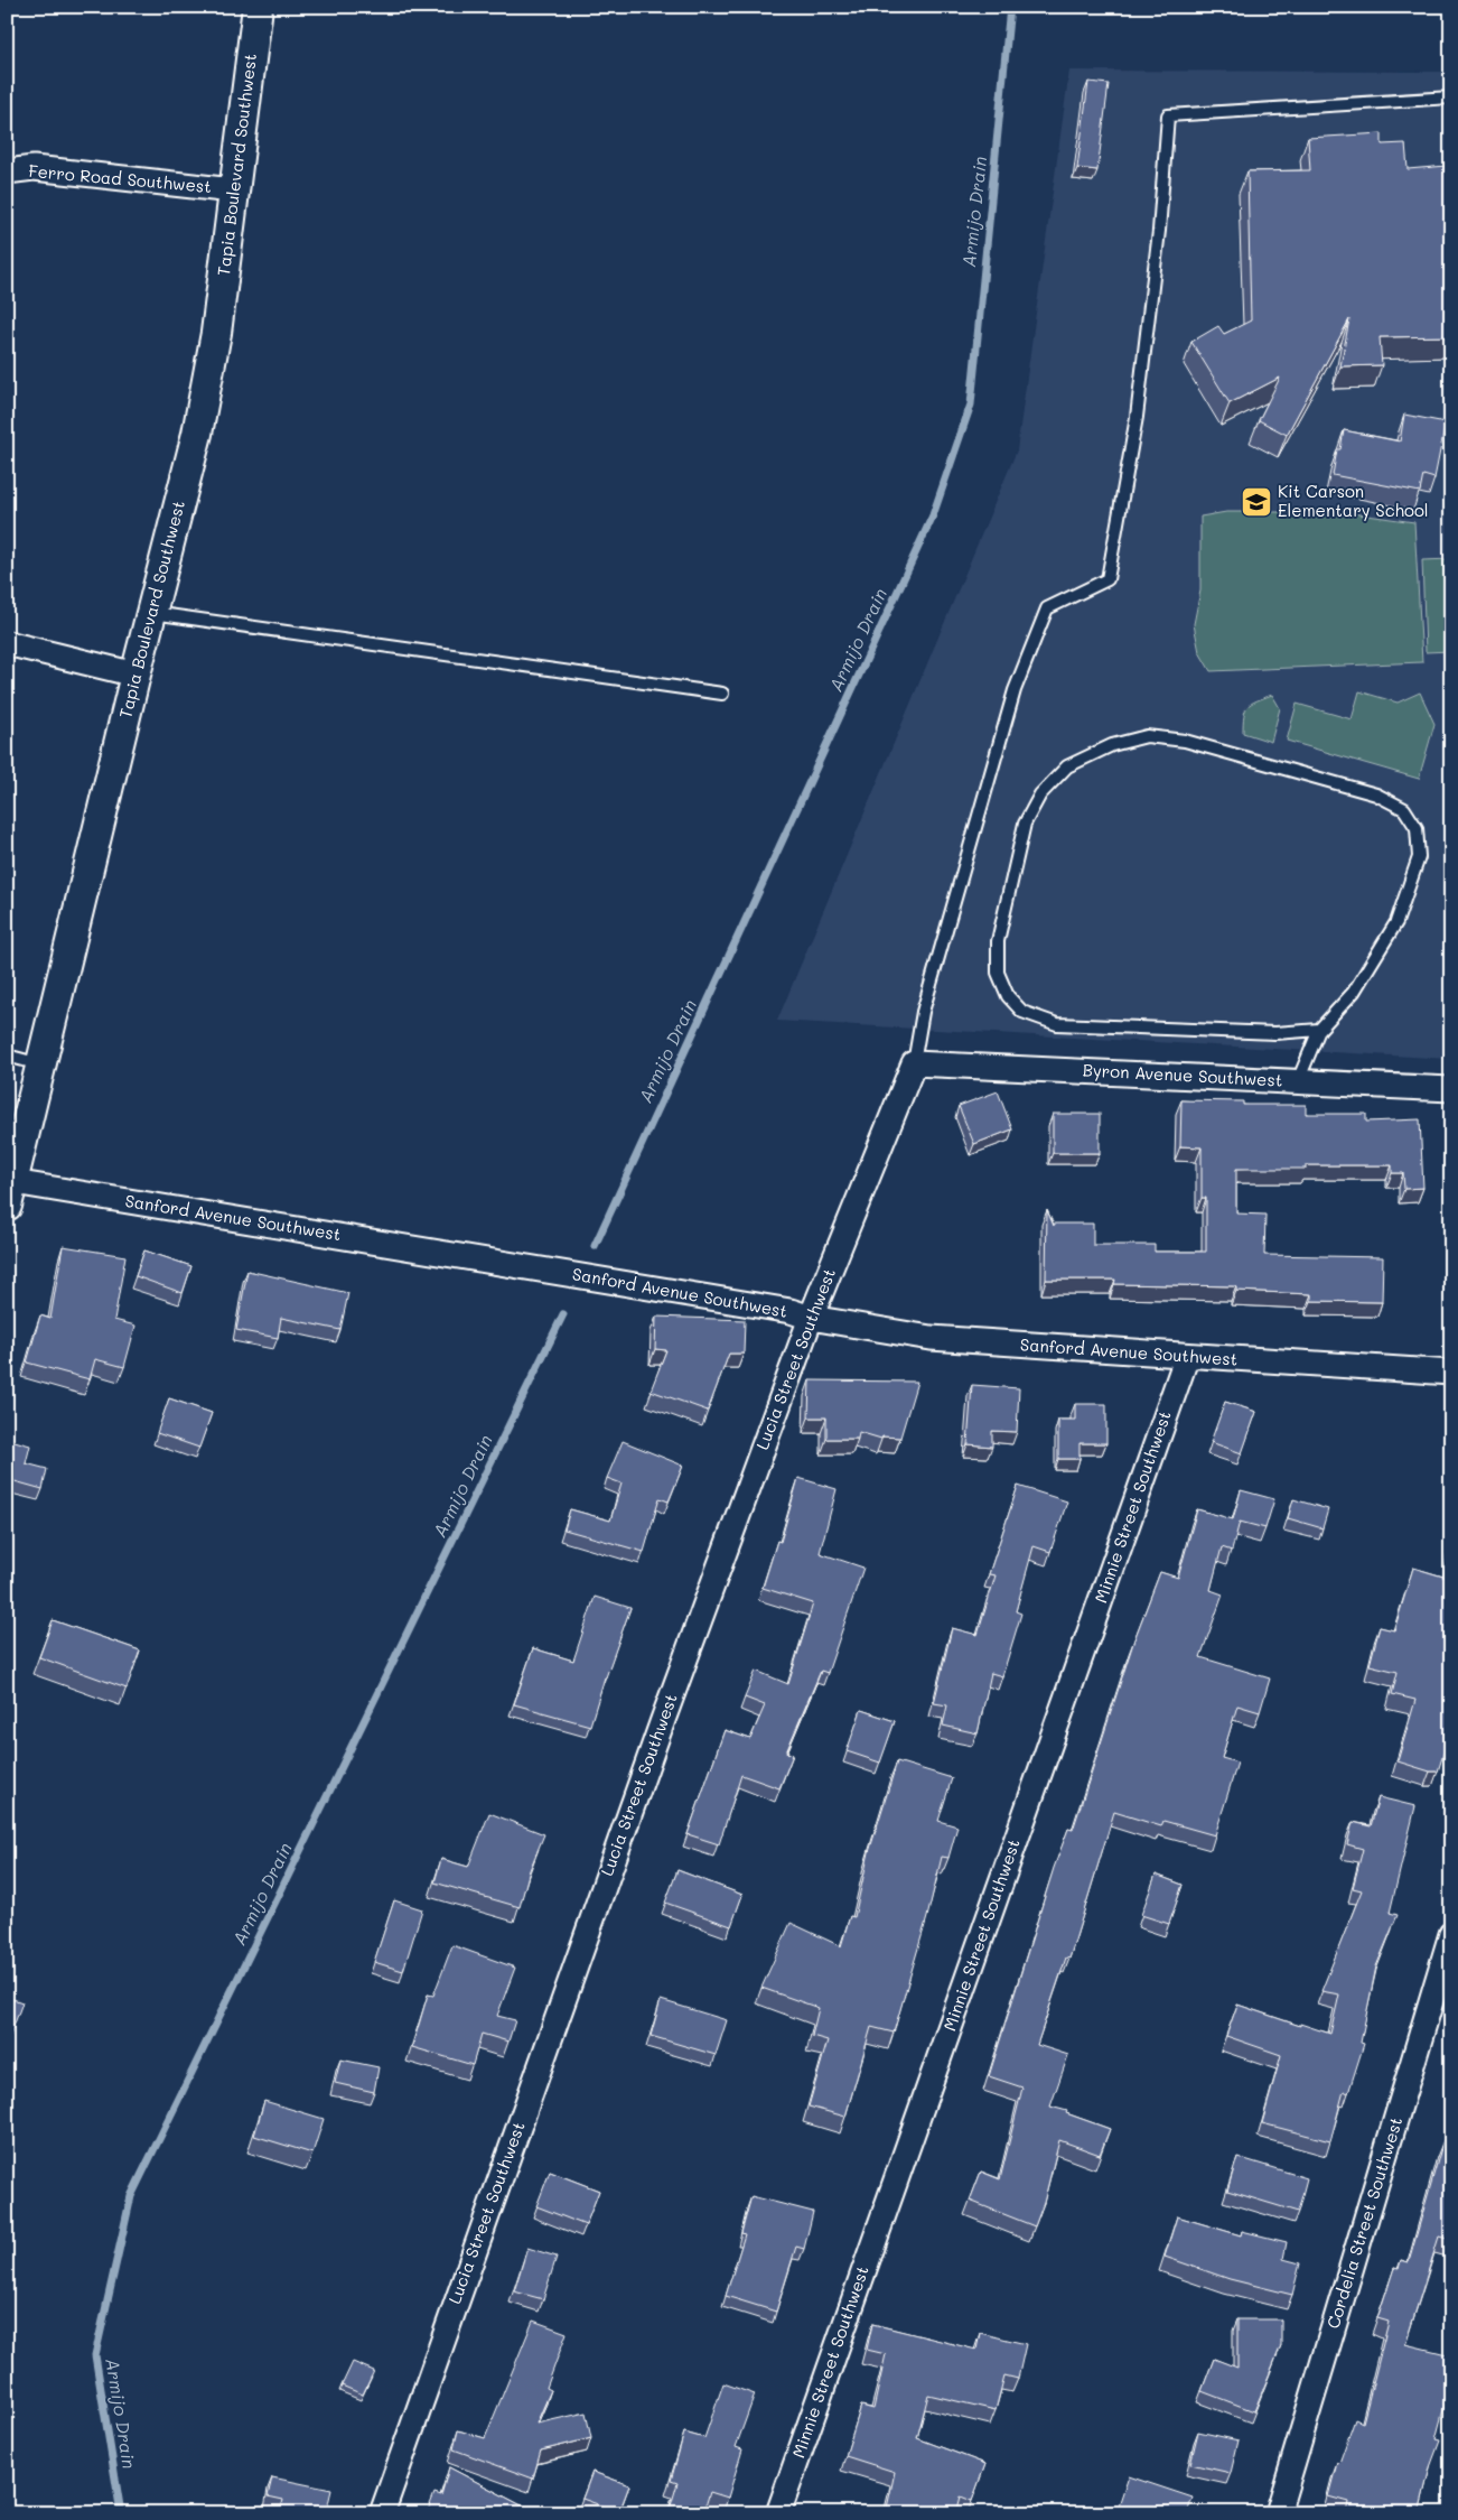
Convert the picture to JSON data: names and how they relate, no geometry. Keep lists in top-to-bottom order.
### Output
{
  "streets": {
    "street": [
      "Tapia Boulevard Southwest",
      "Ferro Road Southwest",
      "Byron Avenue Southwest",
      "Sanford Avenue Southwest",
      "Lucia Street Southwest",
      "Minnie Street Southwest",
      "Cordelia Street Southwest"
    ]
  },
  "crossings": [
    ["Tapia Boulevard Southwest", "Ferro Road Southwest"],
    ["Tapia Boulevard Southwest", "Sanford Avenue Southwest"],
    ["Byron Avenue Southwest", "Lucia Street Southwest"],
    ["Sanford Avenue Southwest", "Lucia Street Southwest"],
    ["Sanford Avenue Southwest", "Minnie Street Southwest"]
  ],
  "water": ["Armijo Drain"],
  "places": {
    "school or university": ["Kit Carson Elementary School"]
  }
}
